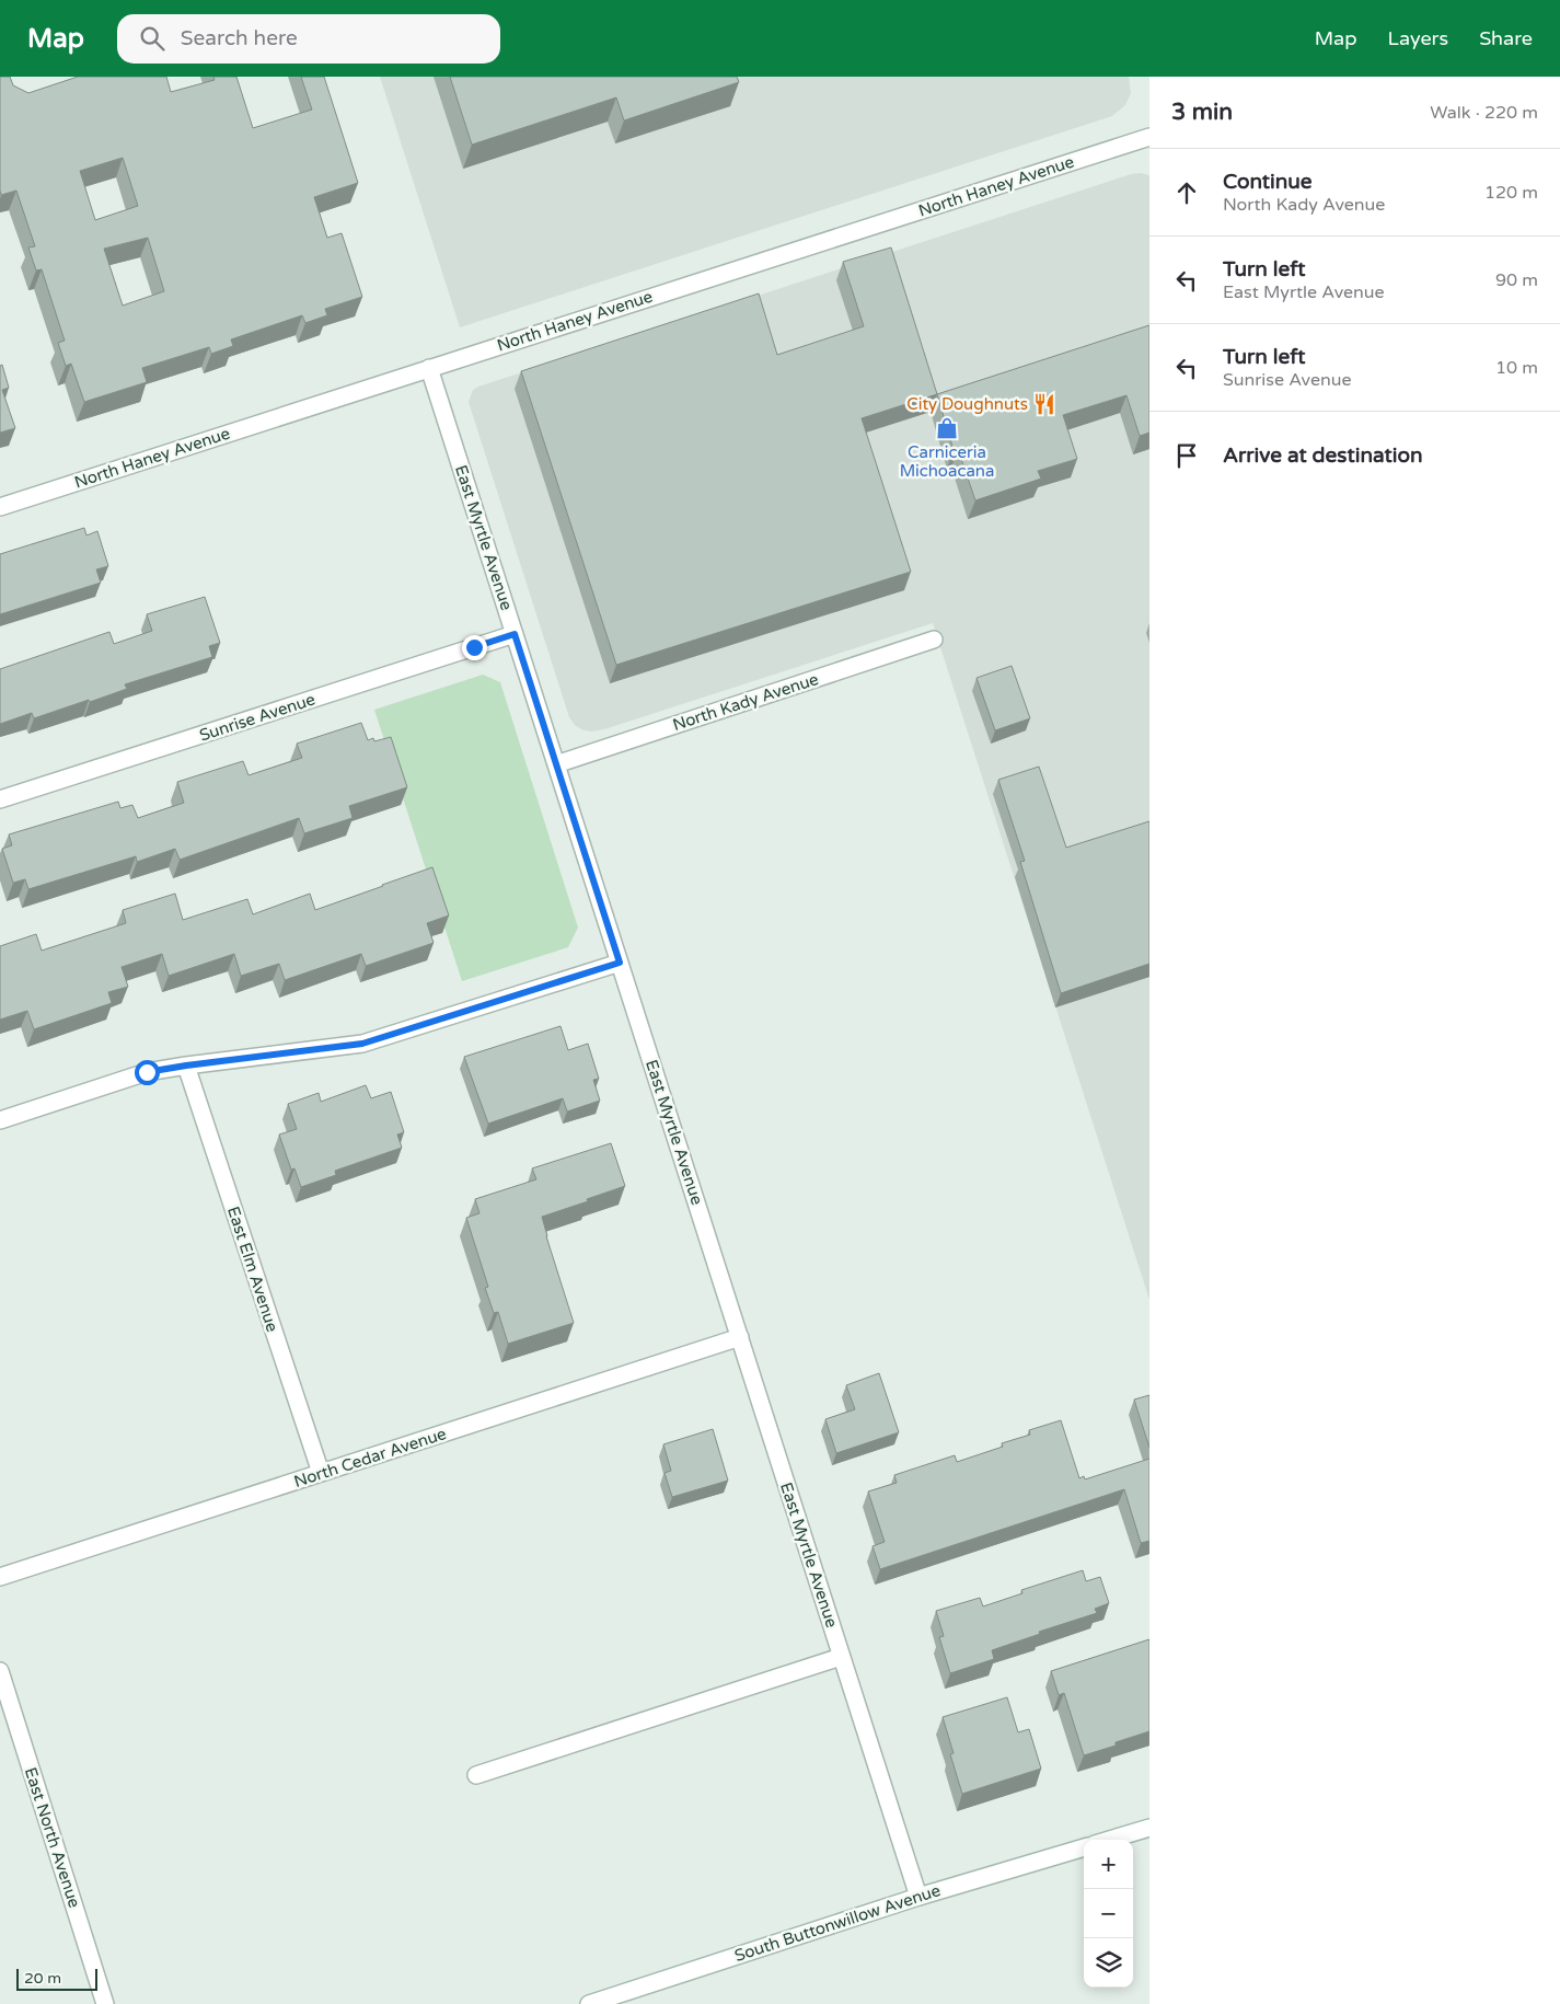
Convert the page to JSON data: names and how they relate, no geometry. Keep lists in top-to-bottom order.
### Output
{
  "streets": {
    "street": [
      "North Haney Avenue",
      "East Myrtle Avenue",
      "North Kady Avenue",
      "Sunrise Avenue",
      "East Elm Avenue",
      "North Cedar Avenue",
      "East North Avenue",
      "South Buttonwillow Avenue"
    ]
  },
  "crossings": [
    ["North Haney Avenue", "East Myrtle Avenue"],
    ["East Myrtle Avenue", "North Kady Avenue"],
    ["East Myrtle Avenue", "Sunrise Avenue"],
    ["East Myrtle Avenue", "North Cedar Avenue"],
    ["East Myrtle Avenue", "South Buttonwillow Avenue"],
    ["East Elm Avenue", "North Cedar Avenue"]
  ],
  "places": {
    "restaurant": ["City Doughnuts"],
    "shop": ["Carniceria Michoacana"]
  },
  "scale_bar": "20 m",
  "page": {
    "header": "Map",
    "search": "Search here",
    "nav": ["Map", "Layers", "Share"],
    "heading": ["3 min", "Walk · 220 m"],
    "list": [
      ["Continue", "North Kady Avenue", "120 m"],
      ["Turn left", "East Myrtle Avenue", "90 m"],
      ["Turn left", "Sunrise Avenue", "10 m"],
      "Arrive at destination"
    ],
    "map_buttons": ["+", "−"],
    "scale": "20 m"
  }
}
